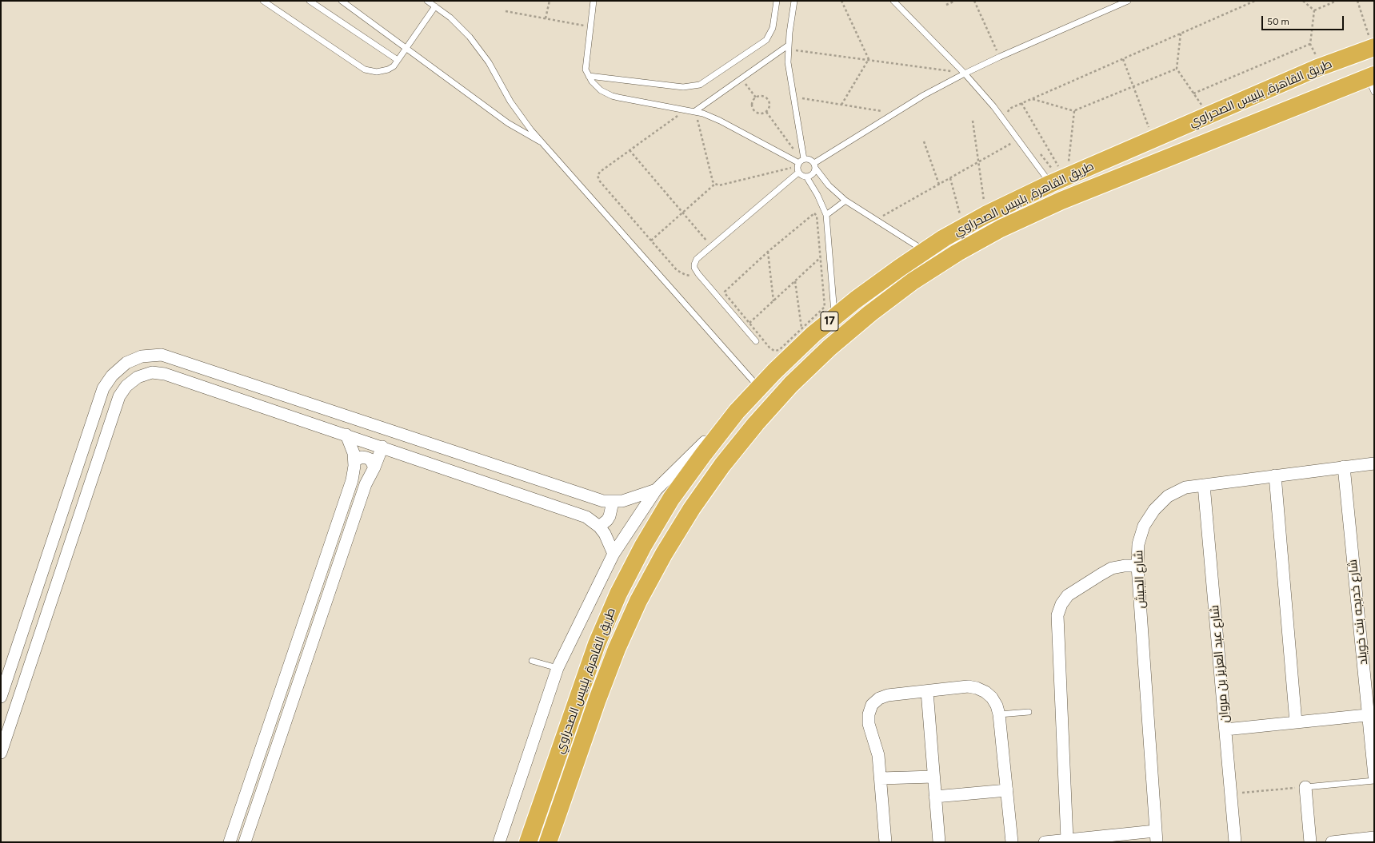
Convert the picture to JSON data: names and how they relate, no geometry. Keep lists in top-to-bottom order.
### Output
{
  "streets": {
    "highway": ["طريق القاهرة, بلبيس الصحراوي", "17"],
    "street": ["شارع الجيش", "شارع خديجه بنت خويلد", "شارع عبد العزيز بن مروان"]
  },
  "crossings": [
    ["شارع الجيش", "شارع خديجه بنت خويلد"],
    ["شارع الجيش", "شارع عبد العزيز بن مروان"]
  ],
  "scale_bar": "50 m"
}
